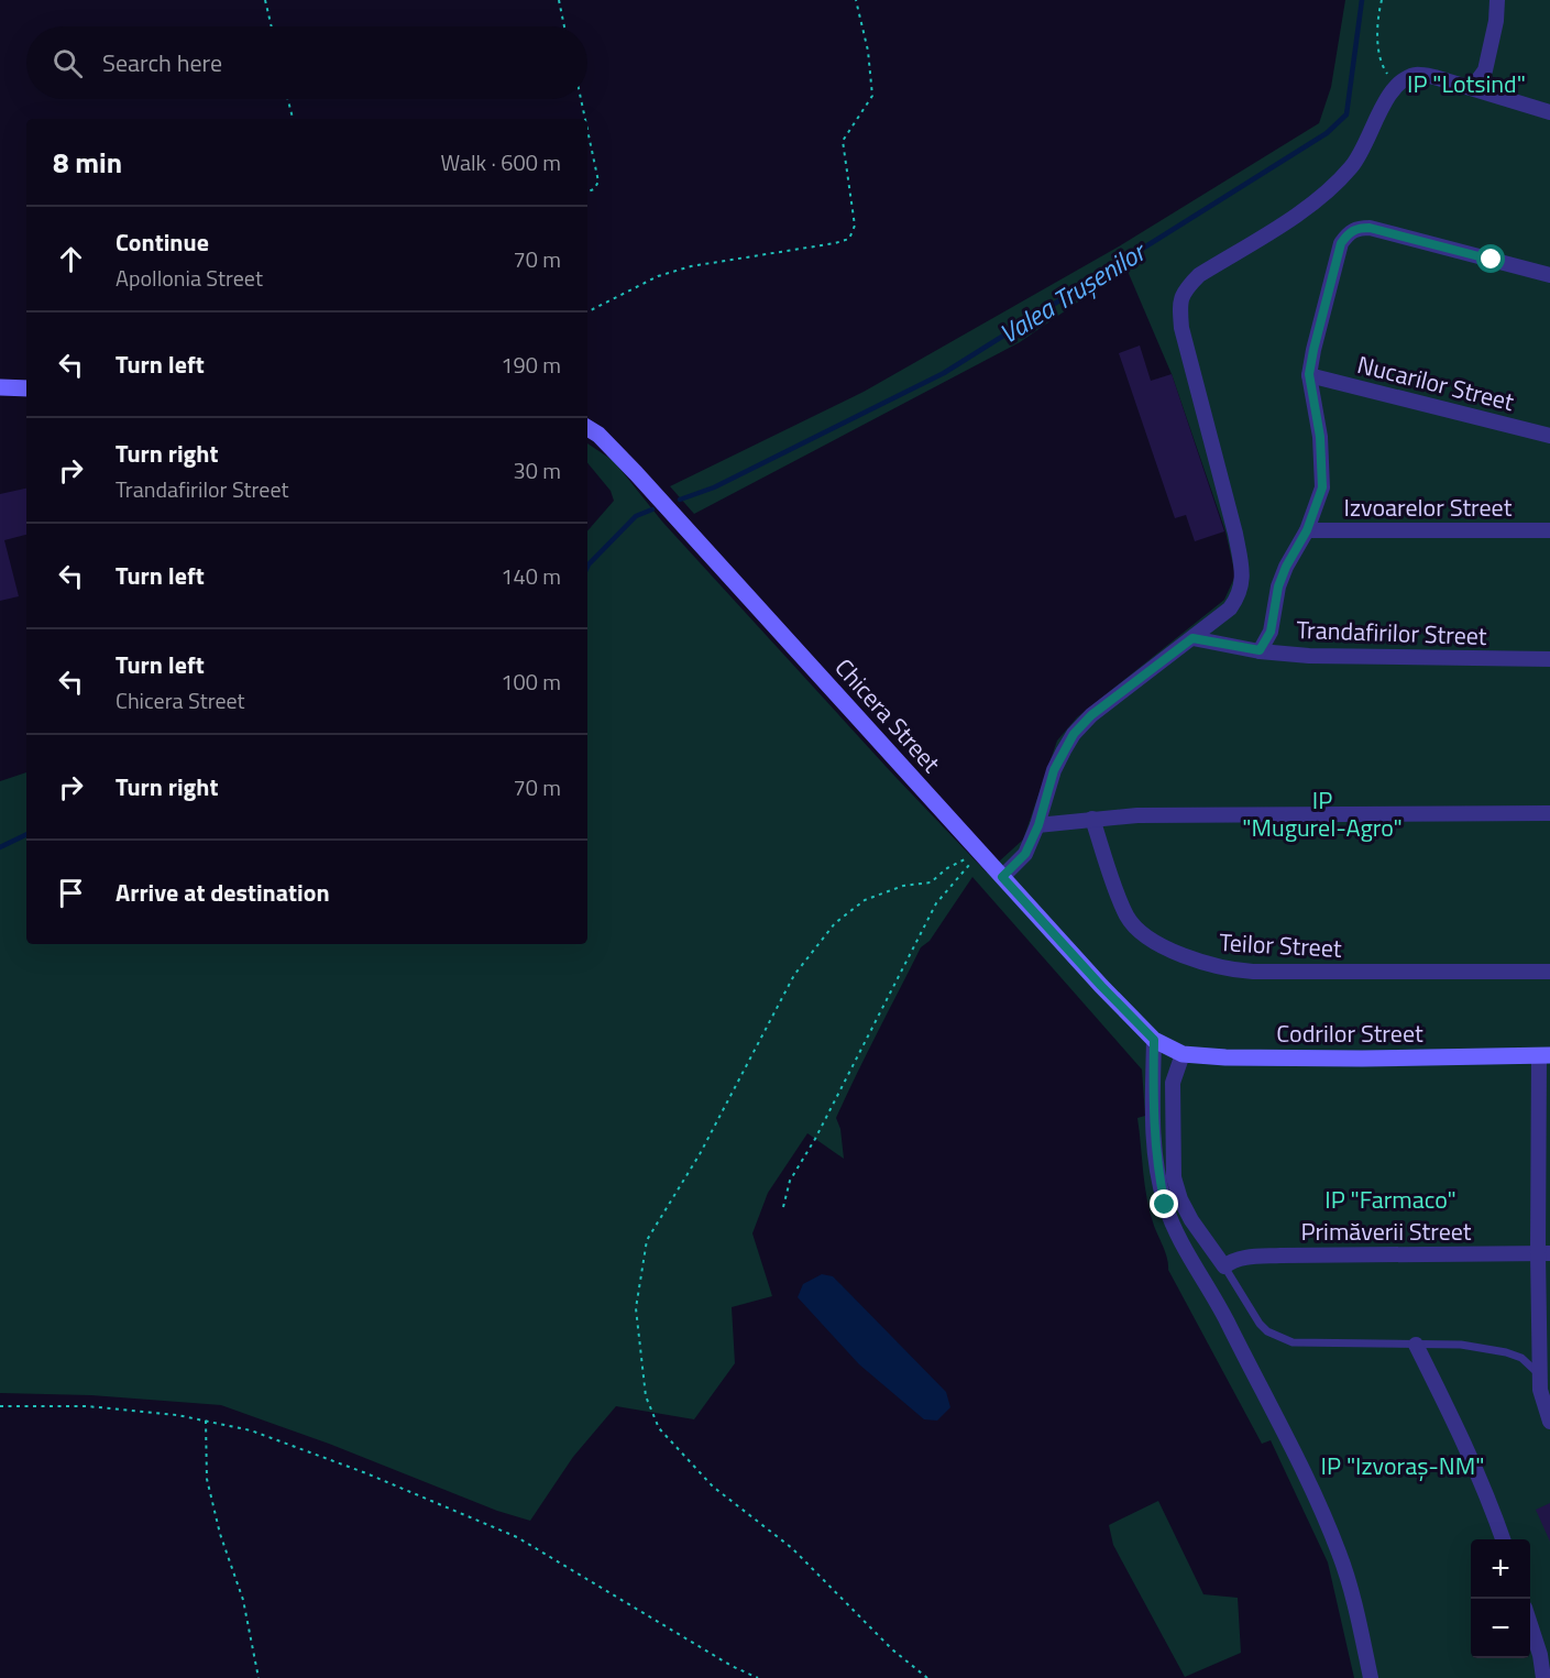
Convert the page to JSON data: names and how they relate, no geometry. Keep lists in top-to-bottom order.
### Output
{
  "streets": {
    "street": [
      "Nucarilor Street",
      "Izvoarelor Street",
      "Trandafirilor Street",
      "Chicera Street",
      "Teilor Street",
      "Codrilor Street",
      "Primăverii Street"
    ]
  },
  "crossings": [
    ["Chicera Street", "Codrilor Street"]
  ],
  "water": ["Valea Trușenilor"],
  "parks": [
    "IP \"Lotsind\"",
    "IP \"Mugurel-Agro\"",
    "IP \"Farmaco\"",
    "IP \"Izvoraș-NM\""
  ],
  "page": {
    "search": "Search here",
    "heading": ["8 min", "Walk · 600 m"],
    "list": [
      ["Continue", "Apollonia Street", "70 m"],
      ["Turn left", "190 m"],
      ["Turn right", "Trandafirilor Street", "30 m"],
      ["Turn left", "140 m"],
      ["Turn left", "Chicera Street", "100 m"],
      ["Turn right", "70 m"],
      "Arrive at destination"
    ],
    "map_buttons": ["+", "−"]
  }
}
